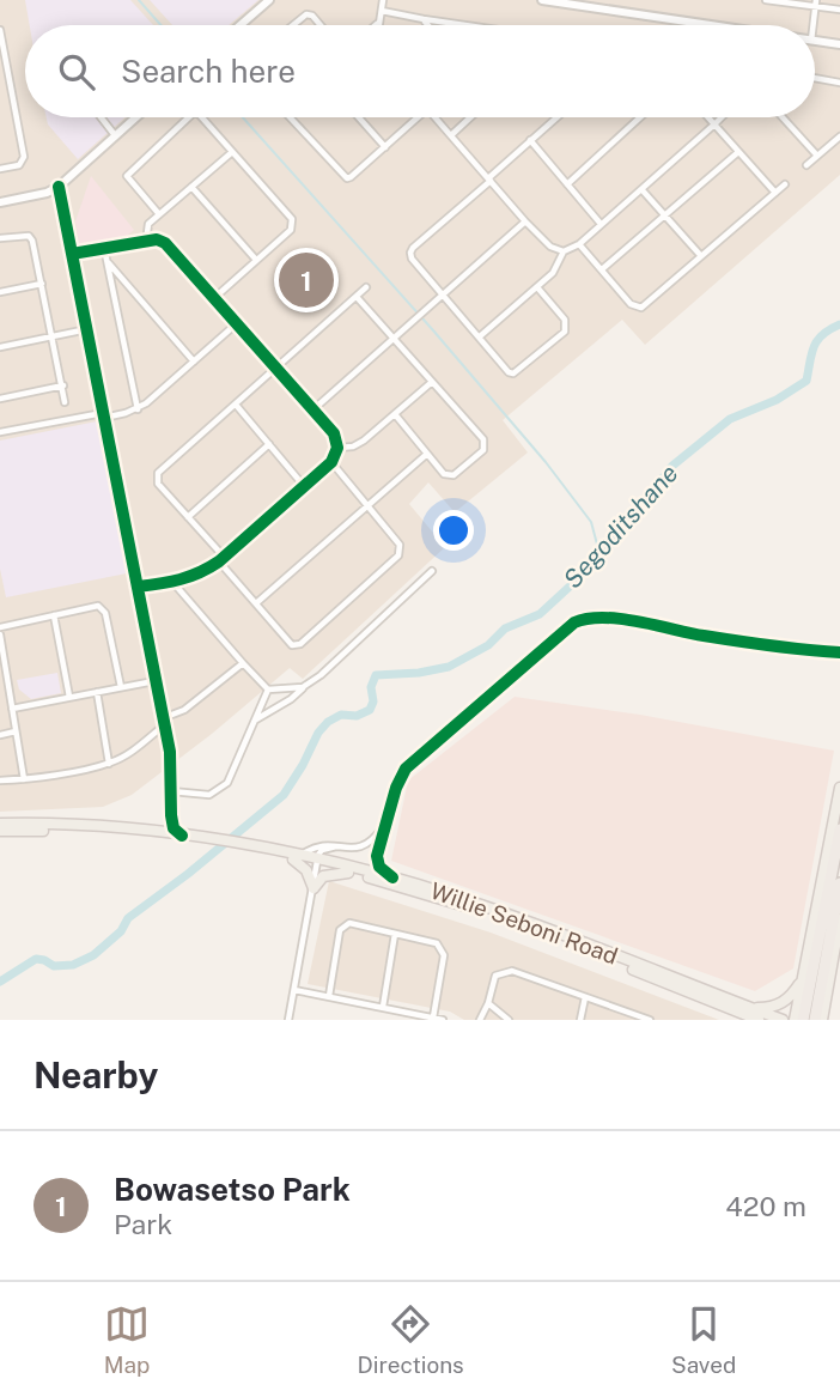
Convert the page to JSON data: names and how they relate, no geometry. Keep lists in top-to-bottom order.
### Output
{
  "streets": {
    "main road": ["Willie Seboni Road"]
  },
  "water": ["Segoditshane"],
  "page": {
    "search": "Search here",
    "pins": "1",
    "heading": "Nearby",
    "list": [
      {
        "mark": "1",
        "name": "Bowasetso Park",
        "note": "Park",
        "value": "420 m"
      }
    ],
    "nav": ["Map", "Directions", "Saved"]
  }
}
